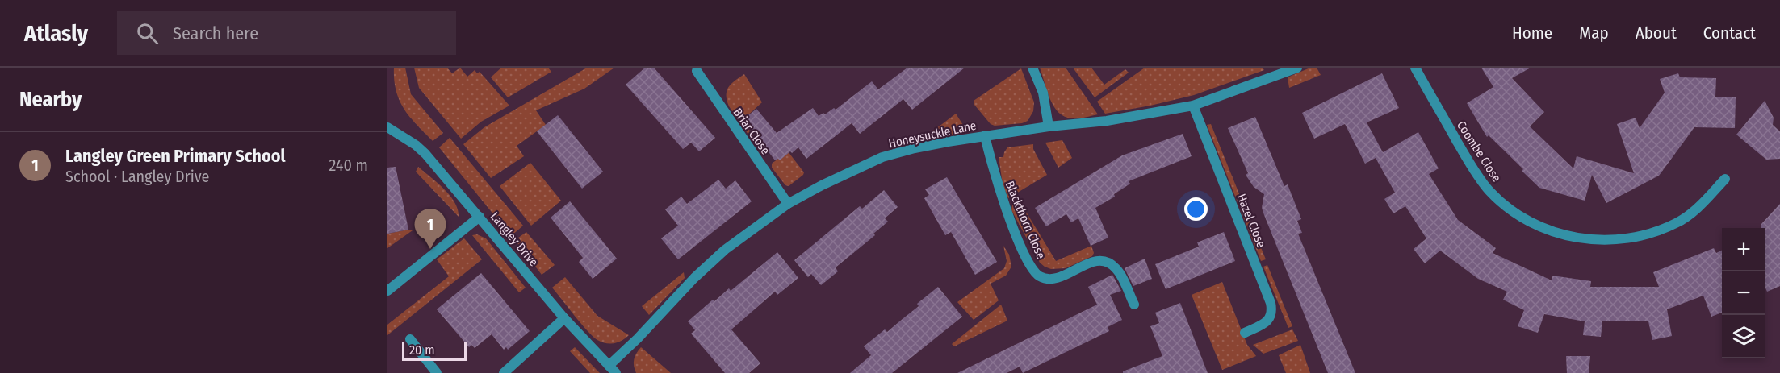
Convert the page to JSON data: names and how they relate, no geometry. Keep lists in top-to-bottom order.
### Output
{
  "streets": {
    "street": [
      "Briar Close",
      "Honeysuckle Lane",
      "Coombe Close",
      "Blackthorn Close",
      "Hazel Close",
      "Langley Drive"
    ]
  },
  "crossings": [
    ["Briar Close", "Honeysuckle Lane"],
    ["Honeysuckle Lane", "Blackthorn Close"],
    ["Honeysuckle Lane", "Hazel Close"],
    ["Honeysuckle Lane", "Langley Drive"]
  ],
  "scale_bar": "20 m",
  "page": {
    "header": "Atlasly",
    "search": "Search here",
    "nav": [
      "Home",
      "Map",
      "About",
      "Contact"
    ],
    "heading": "Nearby",
    "list": [
      {
        "mark": "1",
        "name": "Langley Green Primary School",
        "note": "School · Langley Drive",
        "value": "240 m"
      }
    ],
    "pins": "1",
    "map_buttons": ["+", "−"],
    "scale": "20 m"
  }
}
